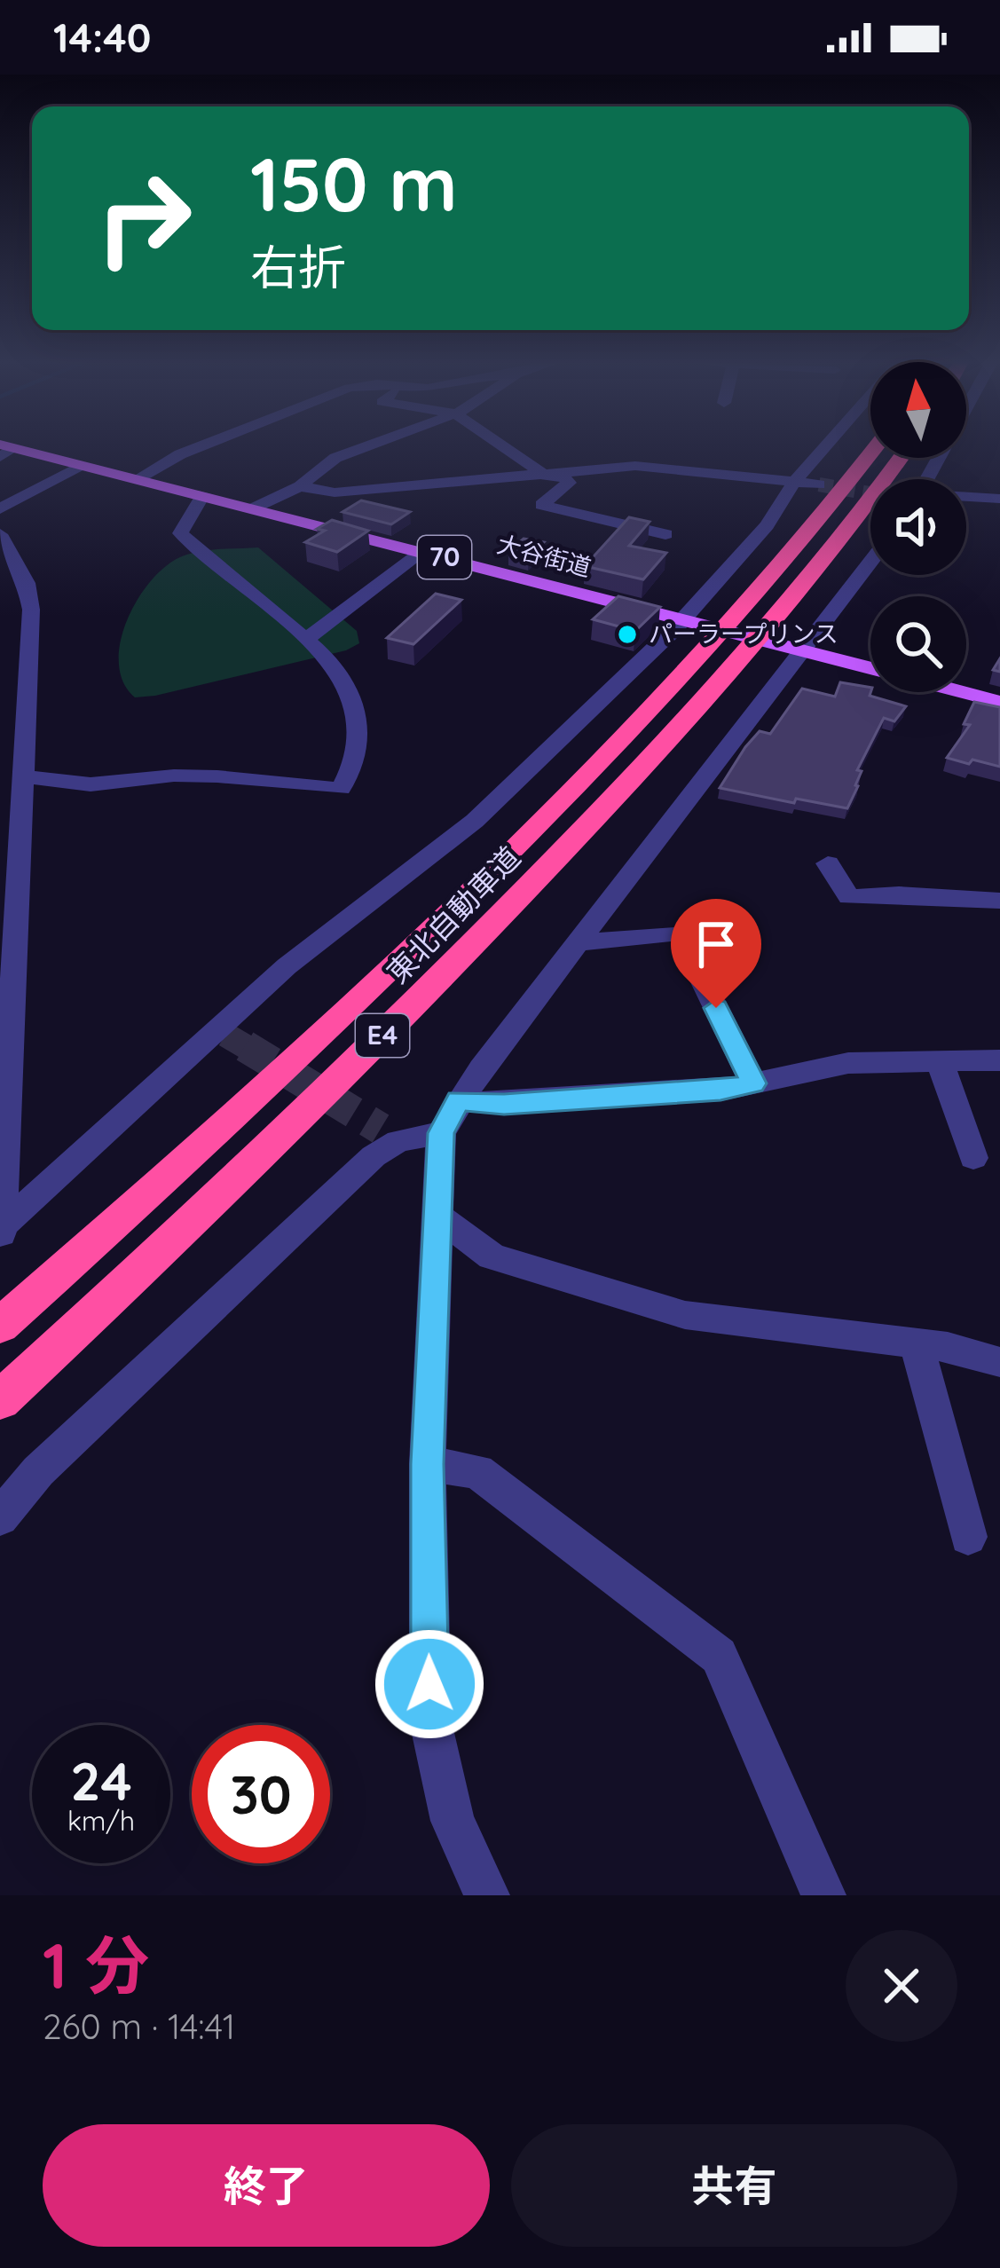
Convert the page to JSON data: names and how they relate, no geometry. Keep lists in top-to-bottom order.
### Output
{
  "streets": {
    "highway": ["東北自動車道", "E4"],
    "main road": ["大谷街道", "70"]
  },
  "places": ["パーラープリンス"],
  "north": "top",
  "page": {
    "status": "14:40",
    "turn": ["150 m", "右折"],
    "speed": "24 km/h",
    "limit": "30",
    "heading": ["1 分", "260 m · 14:41"],
    "buttons": ["終了", "共有"]
  }
}
